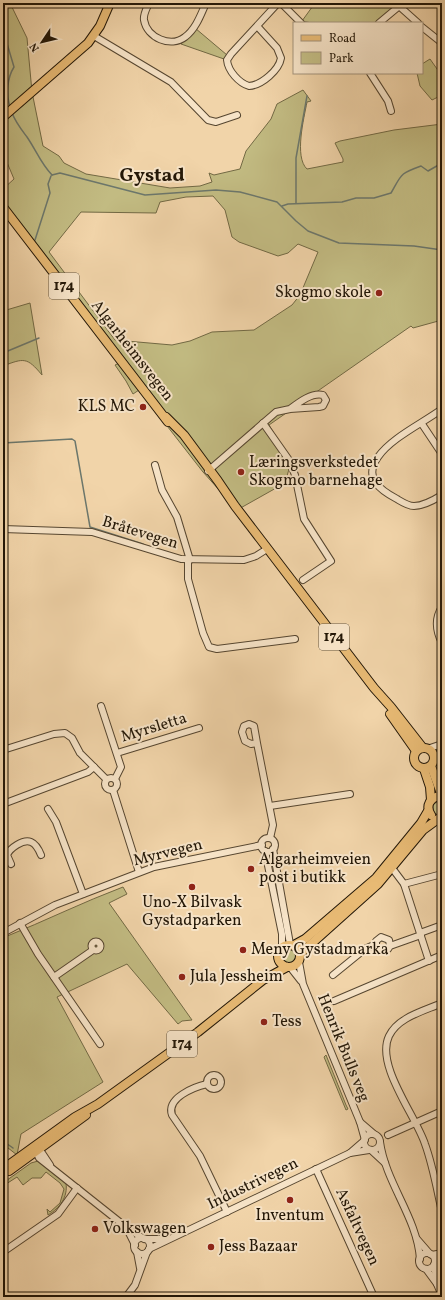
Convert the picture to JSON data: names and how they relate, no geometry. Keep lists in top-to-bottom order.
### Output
{
  "streets": {
    "main road": ["174", "Algarheimsvegen"],
    "street": [
      "Bråtevegen",
      "Myrsletta",
      "Myrvegen",
      "Henrik Bulls veg",
      "Industrivegen",
      "Asfaltvegen"
    ]
  },
  "crossings": [
    ["174", "Algarheimsvegen"],
    ["174", "Henrik Bulls veg"],
    ["Algarheimsvegen", "Bråtevegen"],
    ["Henrik Bulls veg", "Industrivegen"],
    ["Industrivegen", "Asfaltvegen"]
  ],
  "districts": ["Gystad"],
  "places": [
    "Skogmo skole",
    "KLS MC",
    "Læringsverkstedet Skogmo barnehage",
    "Algarheimveien post i butikk",
    "Uno-X Bilvask Gystadparken",
    "Meny Gystadmarka",
    "Jula Jessheim",
    "Tess",
    "Inventum",
    "Volkswagen",
    "Jess Bazaar"
  ],
  "legend": ["Road", "Park"],
  "north": "bottom left"
}
